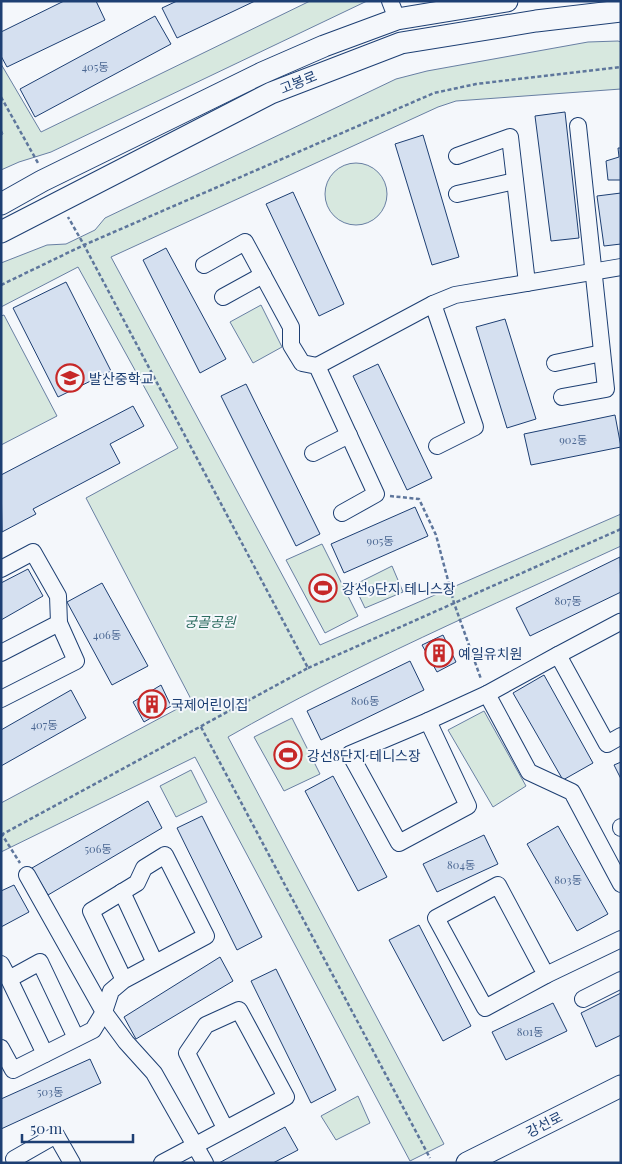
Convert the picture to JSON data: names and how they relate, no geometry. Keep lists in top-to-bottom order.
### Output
{
  "streets": {
    "main road": ["고봉로", "강선로"]
  },
  "parks": ["궁골공원"],
  "places": {
    "school or university": ["발산중학교"],
    "sports": ["강선9단지 테니스장", "강선8단지 테니스장"],
    "building": ["예일유치원", "국제어린이집"]
  },
  "house_numbers": [
    "405동",
    "902동",
    "905동",
    "807동",
    "406동",
    "806동",
    "407동",
    "506동",
    "804동",
    "803동",
    "801동",
    "503동"
  ],
  "scale_bar": "50 m"
}
